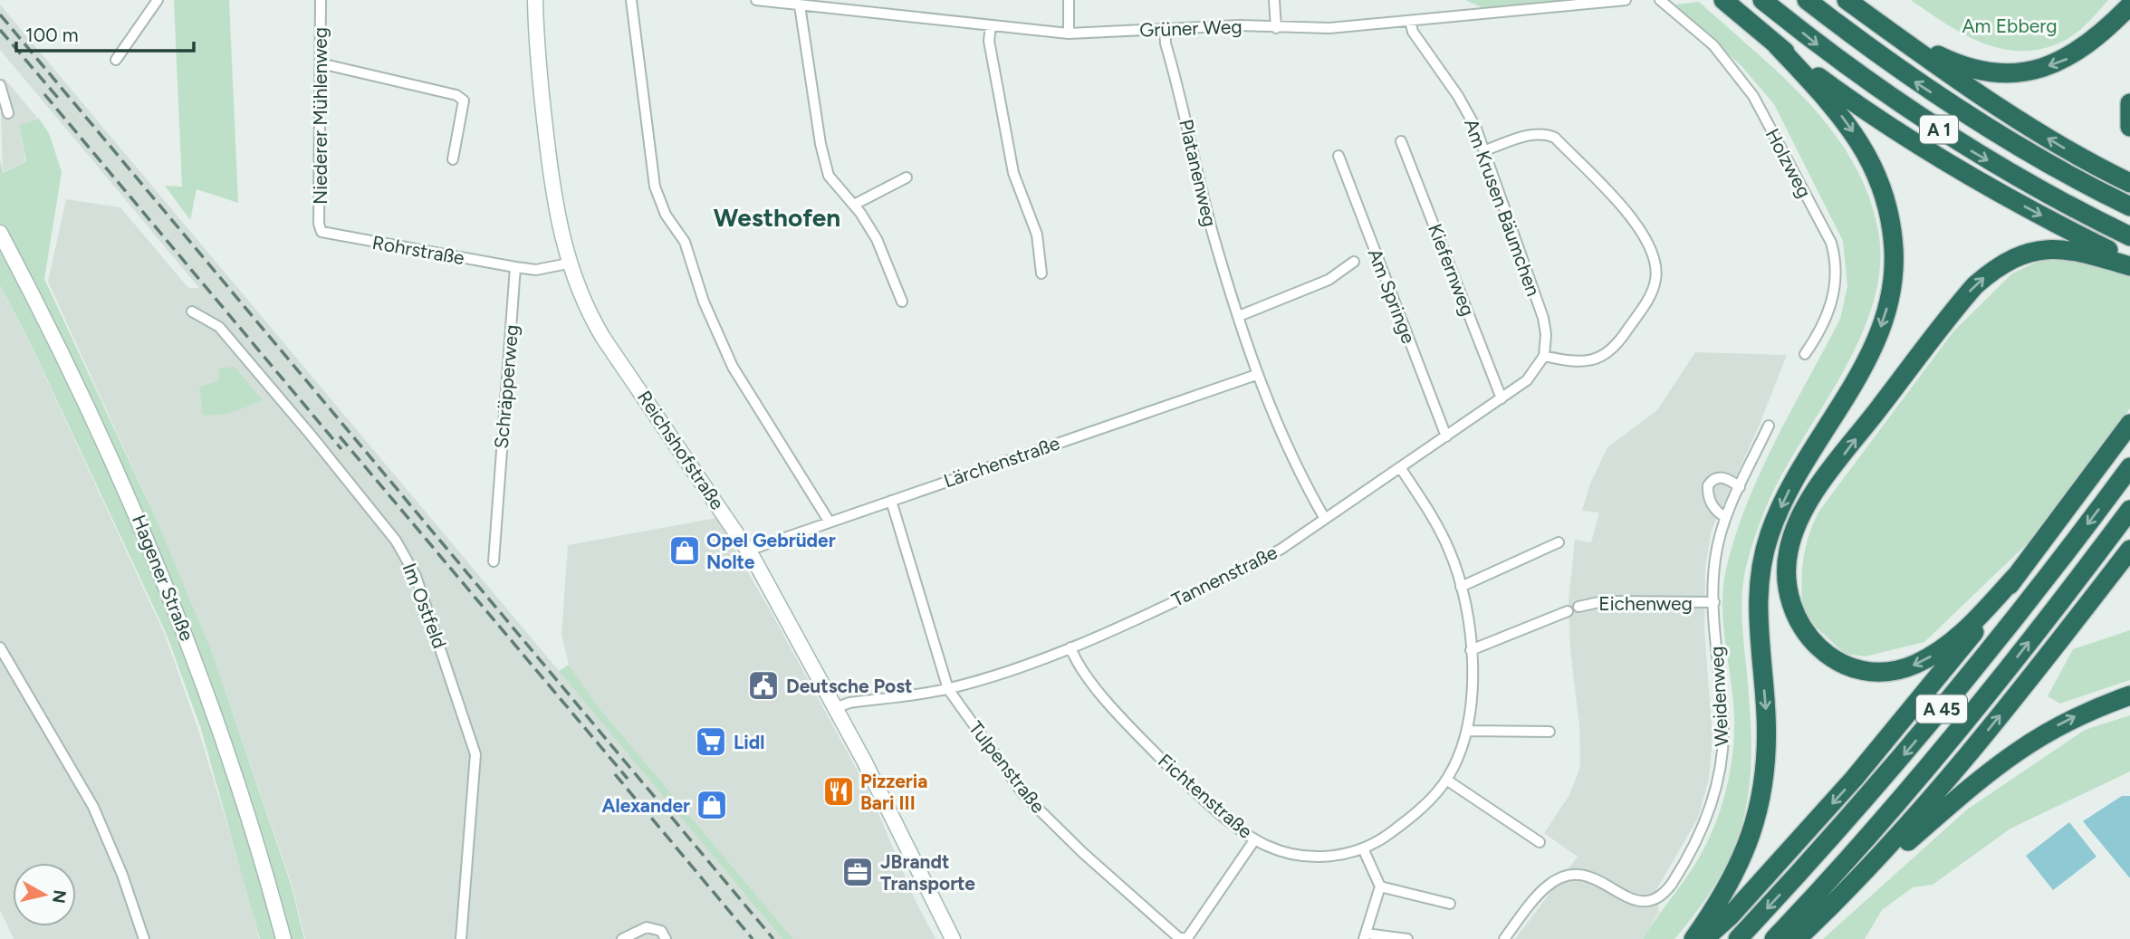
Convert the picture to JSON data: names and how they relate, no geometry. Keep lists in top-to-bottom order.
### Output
{
  "streets": {
    "highway": ["A 1", "A 45"],
    "street": [
      "Grüner Weg",
      "Niederer Mühlenweg",
      "Holzweg",
      "Platanenweg",
      "Am Krusen Bäumchen",
      "Rohrstraße",
      "Kiefernweg",
      "Am Springe",
      "Schräpperweg",
      "Reichshofstraße",
      "Lärchenstraße",
      "Tannenstraße",
      "Hagener Straße",
      "Eichenweg",
      "Im Ostfeld",
      "Weidenweg",
      "Tulpenstraße",
      "Fichtenstraße"
    ]
  },
  "crossings": [
    ["Grüner Weg", "Platanenweg"],
    ["Grüner Weg", "Am Krusen Bäumchen"],
    ["Niederer Mühlenweg", "Rohrstraße"],
    ["Platanenweg", "Lärchenstraße"],
    ["Platanenweg", "Tannenstraße"],
    ["Am Krusen Bäumchen", "Tannenstraße"],
    ["Rohrstraße", "Schräpperweg"],
    ["Kiefernweg", "Tannenstraße"],
    ["Am Springe", "Tannenstraße"],
    ["Reichshofstraße", "Lärchenstraße"],
    ["Reichshofstraße", "Tannenstraße"],
    ["Lärchenstraße", "Tulpenstraße"],
    ["Tannenstraße", "Tulpenstraße"],
    ["Tannenstraße", "Fichtenstraße"],
    ["Eichenweg", "Weidenweg"],
    ["Tulpenstraße", "Fichtenstraße"]
  ],
  "districts": ["Westhofen"],
  "parks": ["Am Ebberg"],
  "places": {
    "shop": ["Opel Gebrüder Nolte", "Alexander"],
    "public building": ["Deutsche Post"],
    "supermarket": ["Lidl"],
    "restaurant": ["Pizzeria Bari III"],
    "office": ["JBrandt Transporte"]
  },
  "scale_bar": "100 m",
  "north": "right"
}
